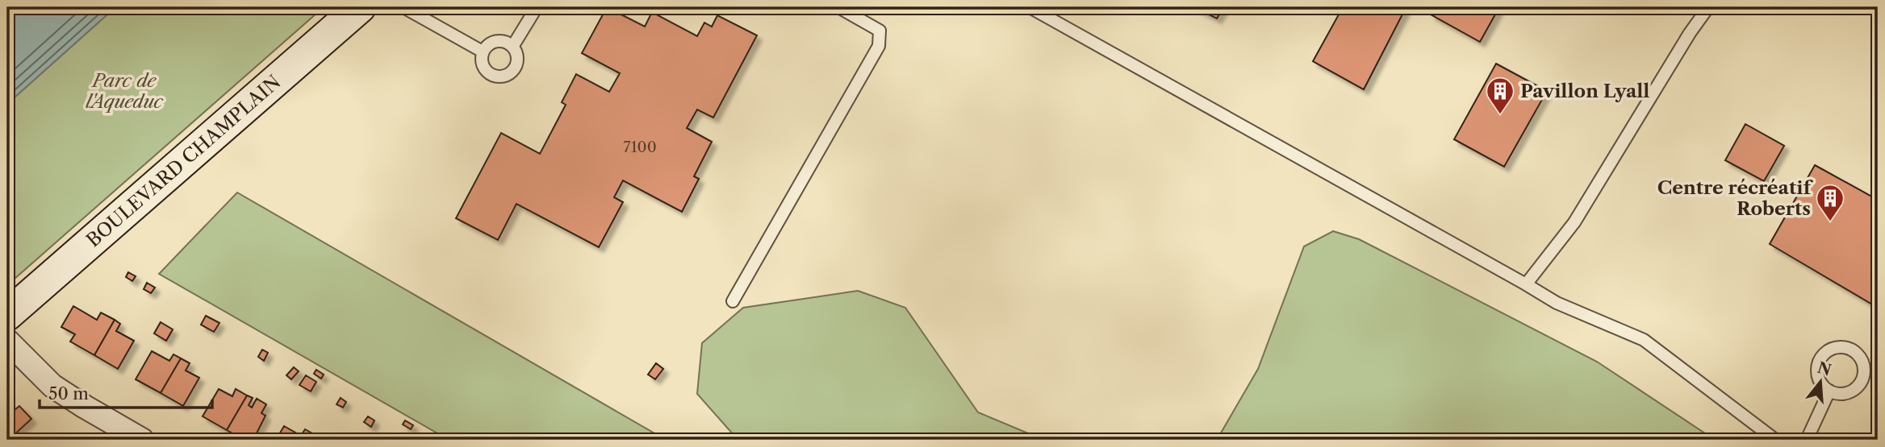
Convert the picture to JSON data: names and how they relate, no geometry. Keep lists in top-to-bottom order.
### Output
{
  "streets": {
    "main road": ["BOULEVARD CHAMPLAIN"]
  },
  "parks": ["Parc de l'Aqueduc"],
  "places": {
    "building": ["Pavillon Lyall", "Centre récréatif Roberts"]
  },
  "house_numbers": ["7100"],
  "scale_bar": "50 m",
  "north": "top"
}
